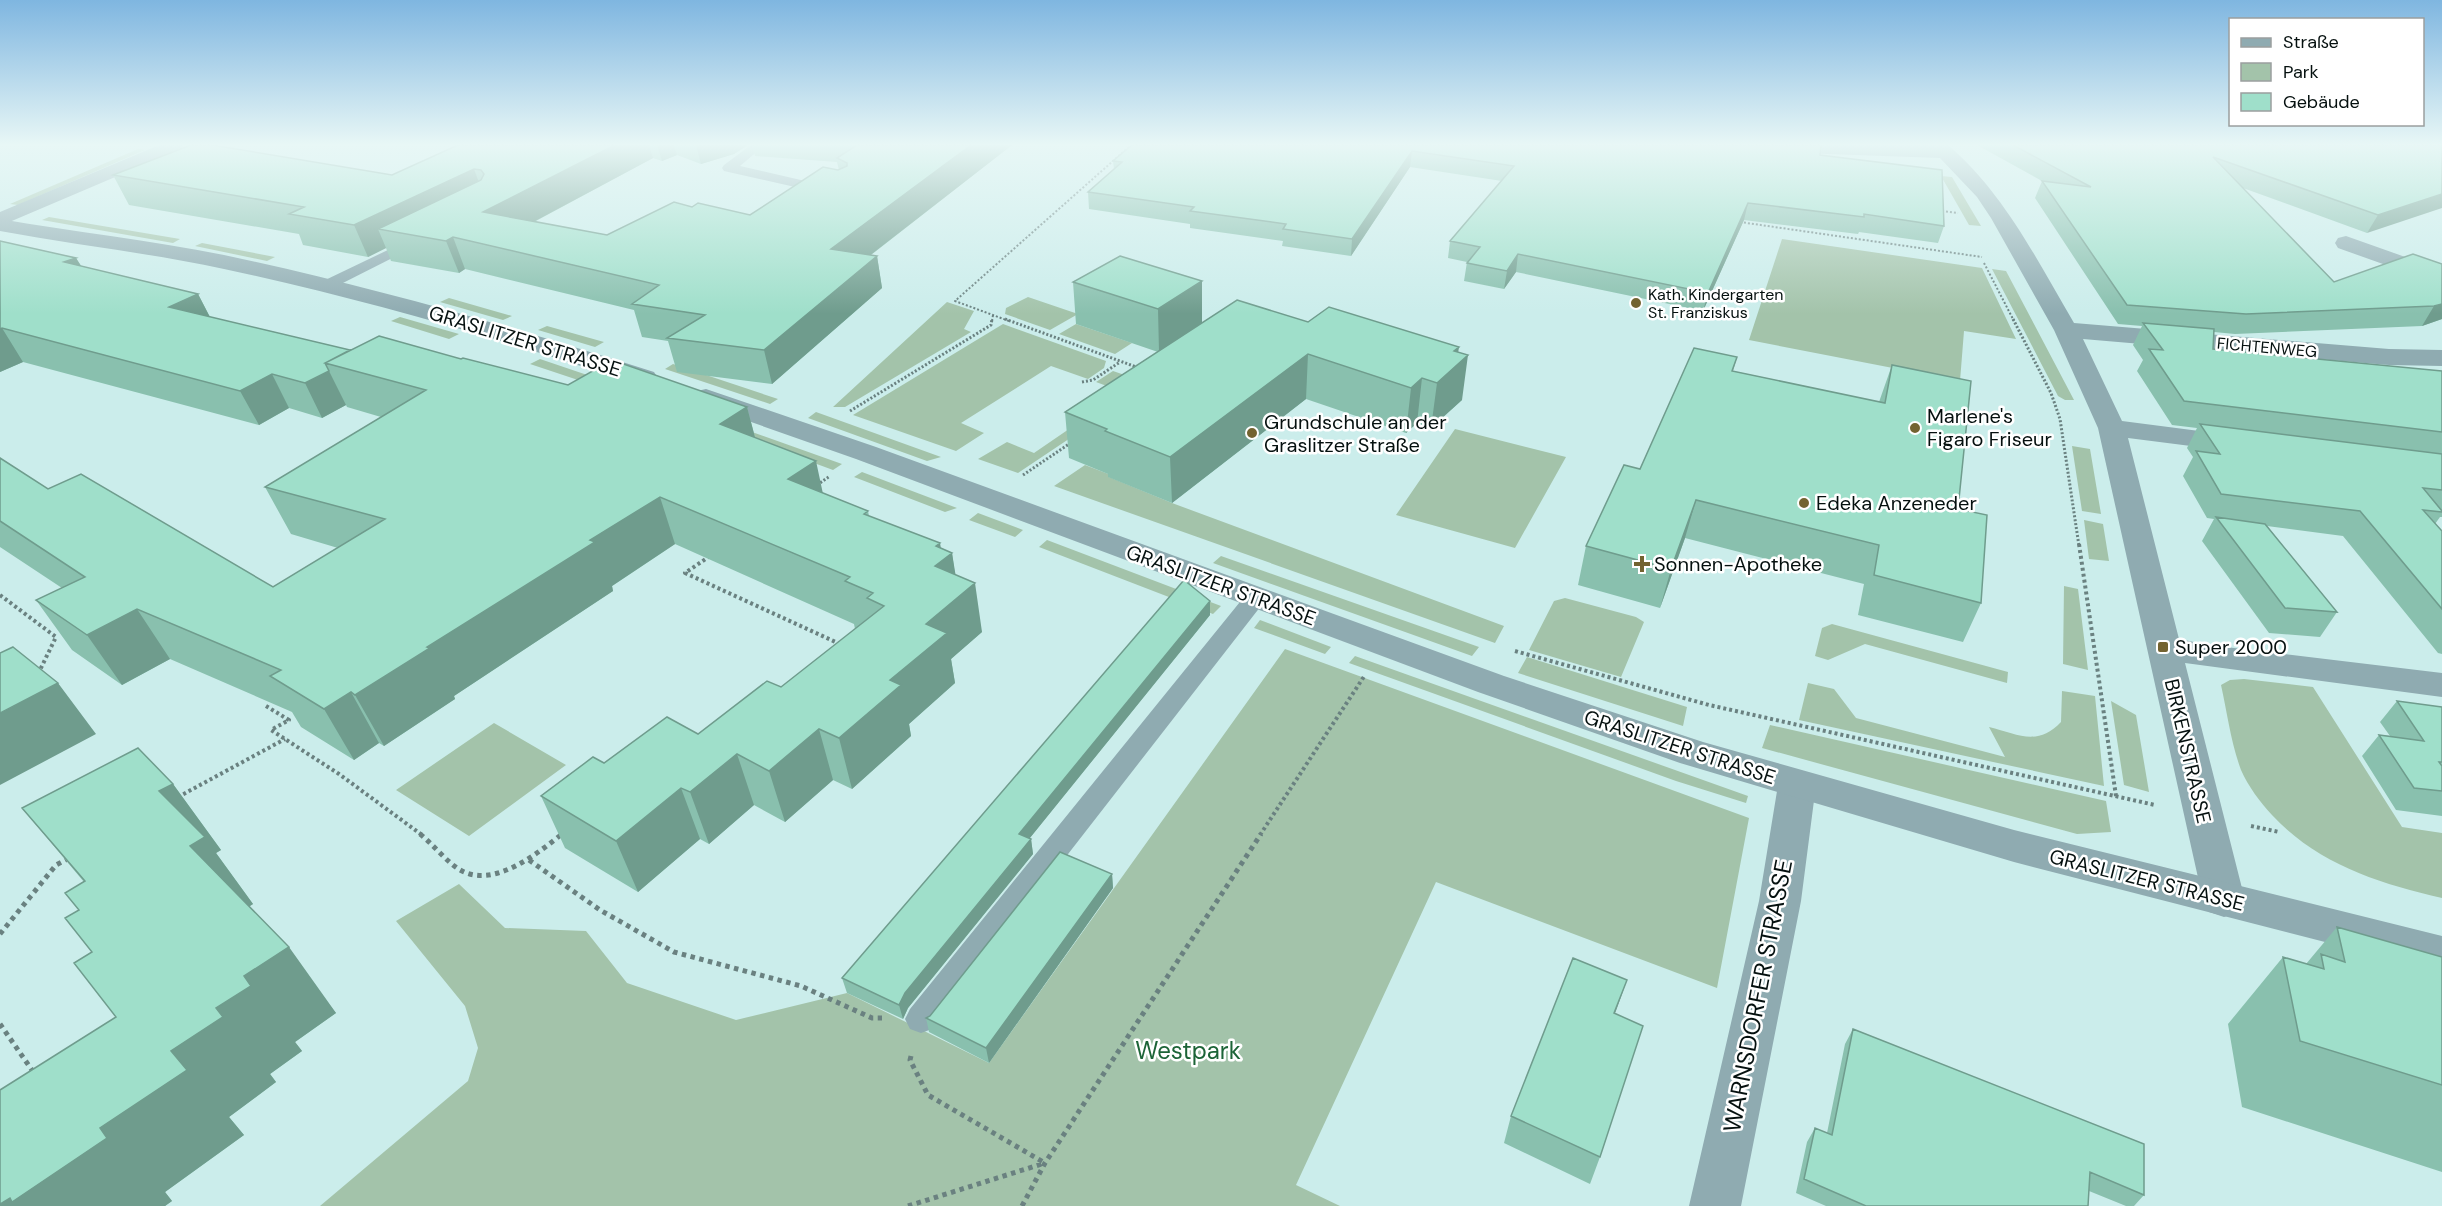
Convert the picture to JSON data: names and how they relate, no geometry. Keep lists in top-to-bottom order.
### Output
{
  "streets": {
    "street": [
      "GRASLITZER STRASSE",
      "FICHTENWEG",
      "BIRKENSTRASSE",
      "WARNSDORFER STRASSE"
    ]
  },
  "crossings": [
    ["GRASLITZER STRASSE", "BIRKENSTRASSE"],
    ["GRASLITZER STRASSE", "WARNSDORFER STRASSE"],
    ["FICHTENWEG", "BIRKENSTRASSE"]
  ],
  "parks": ["Westpark"],
  "places": {
    "other": [
      "Kath. Kindergarten St. Franziskus",
      "Marlene's Figaro Friseur",
      "Grundschule an der Graslitzer Straße",
      "Edeka Anzeneder"
    ],
    "health": ["Sonnen-Apotheke"],
    "transit": ["Super 2000"]
  },
  "legend": ["Straße", "Park", "Gebäude"]
}
